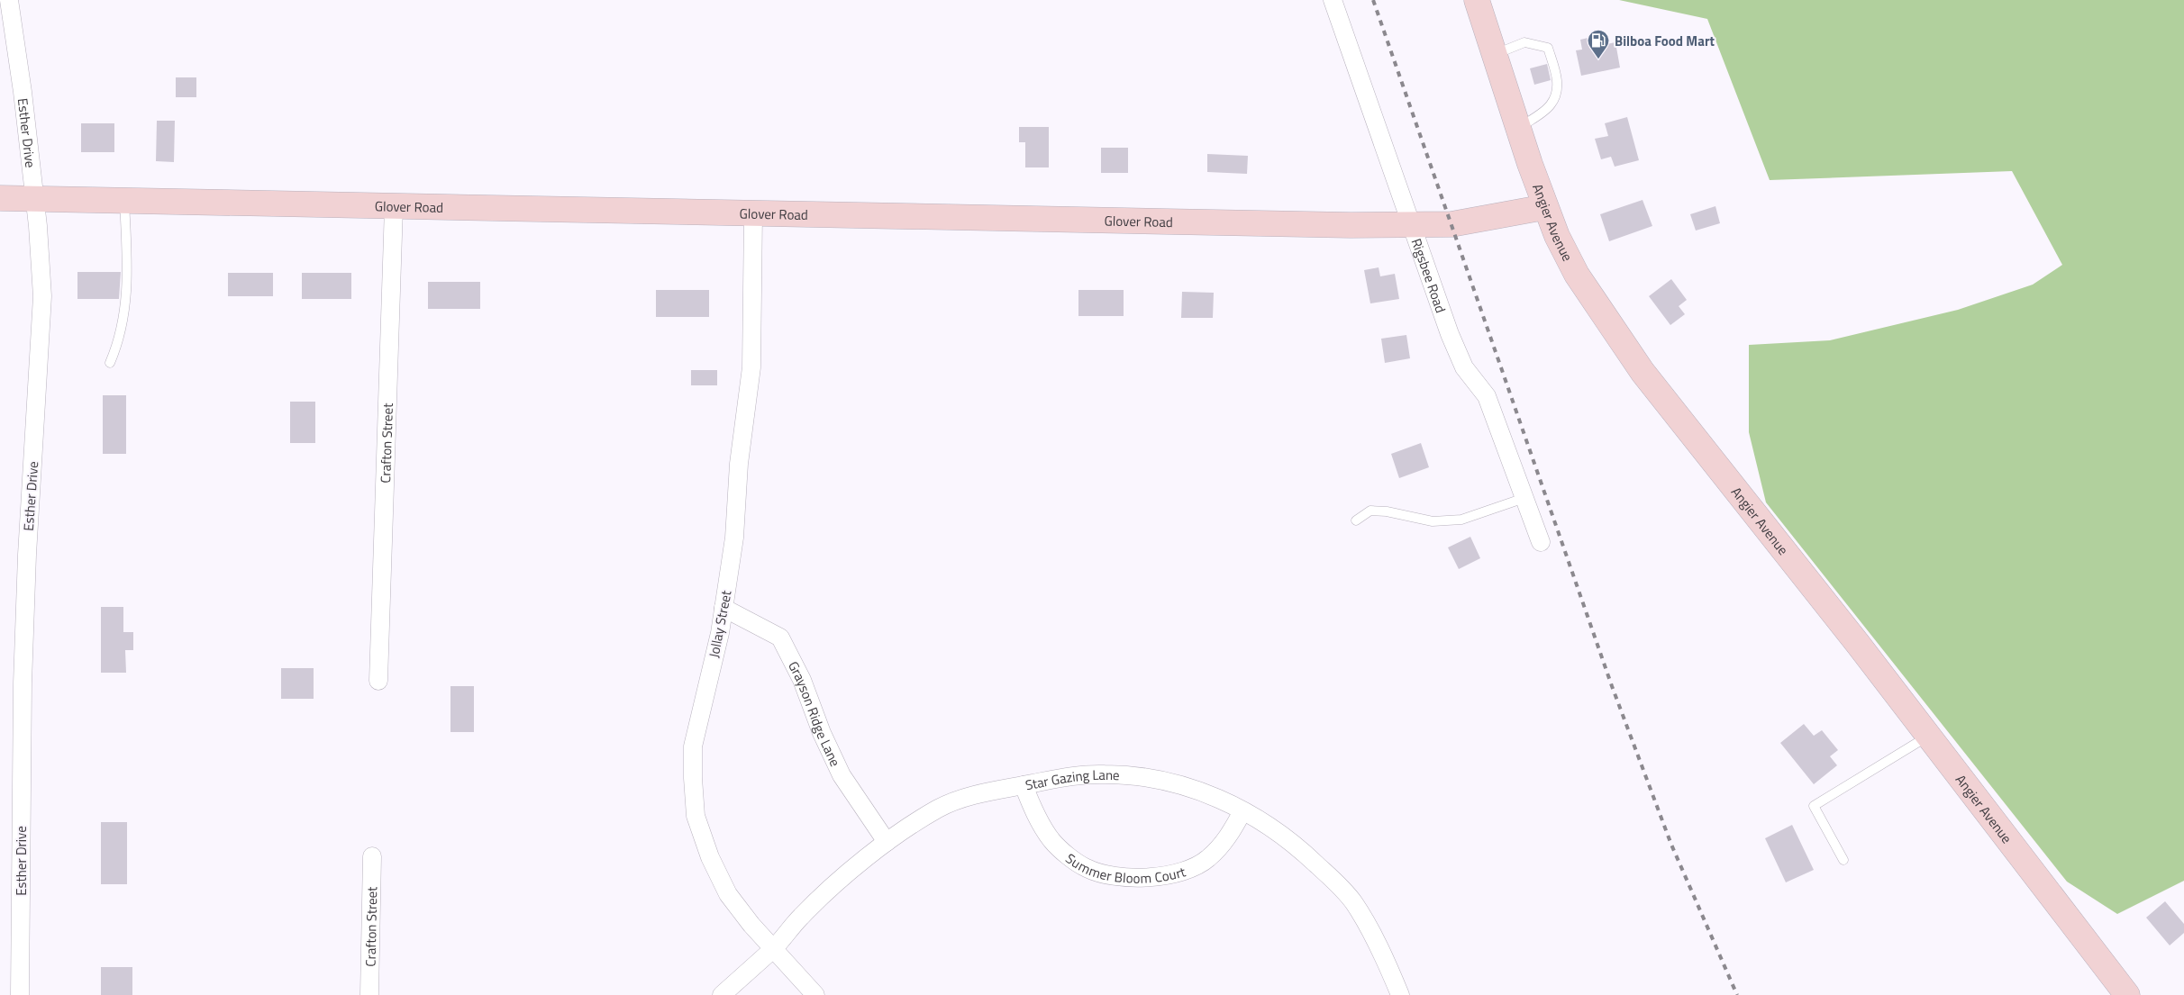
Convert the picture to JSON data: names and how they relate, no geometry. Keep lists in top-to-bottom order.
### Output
{
  "streets": {
    "street": [
      "Esther Drive",
      "Glover Road",
      "Angier Avenue",
      "Rigsbee Road",
      "Crafton Street",
      "Jollay Street",
      "Grayson Ridge Lane",
      "Star Gazing Lane",
      "Summer Bloom Court"
    ]
  },
  "crossings": [
    ["Esther Drive", "Glover Road"],
    ["Glover Road", "Angier Avenue"],
    ["Glover Road", "Rigsbee Road"],
    ["Glover Road", "Crafton Street"],
    ["Glover Road", "Jollay Street"],
    ["Jollay Street", "Grayson Ridge Lane"],
    ["Jollay Street", "Star Gazing Lane"],
    ["Grayson Ridge Lane", "Star Gazing Lane"],
    ["Star Gazing Lane", "Summer Bloom Court"]
  ],
  "places": {
    "fuel station": ["Bilboa Food Mart"]
  }
}
